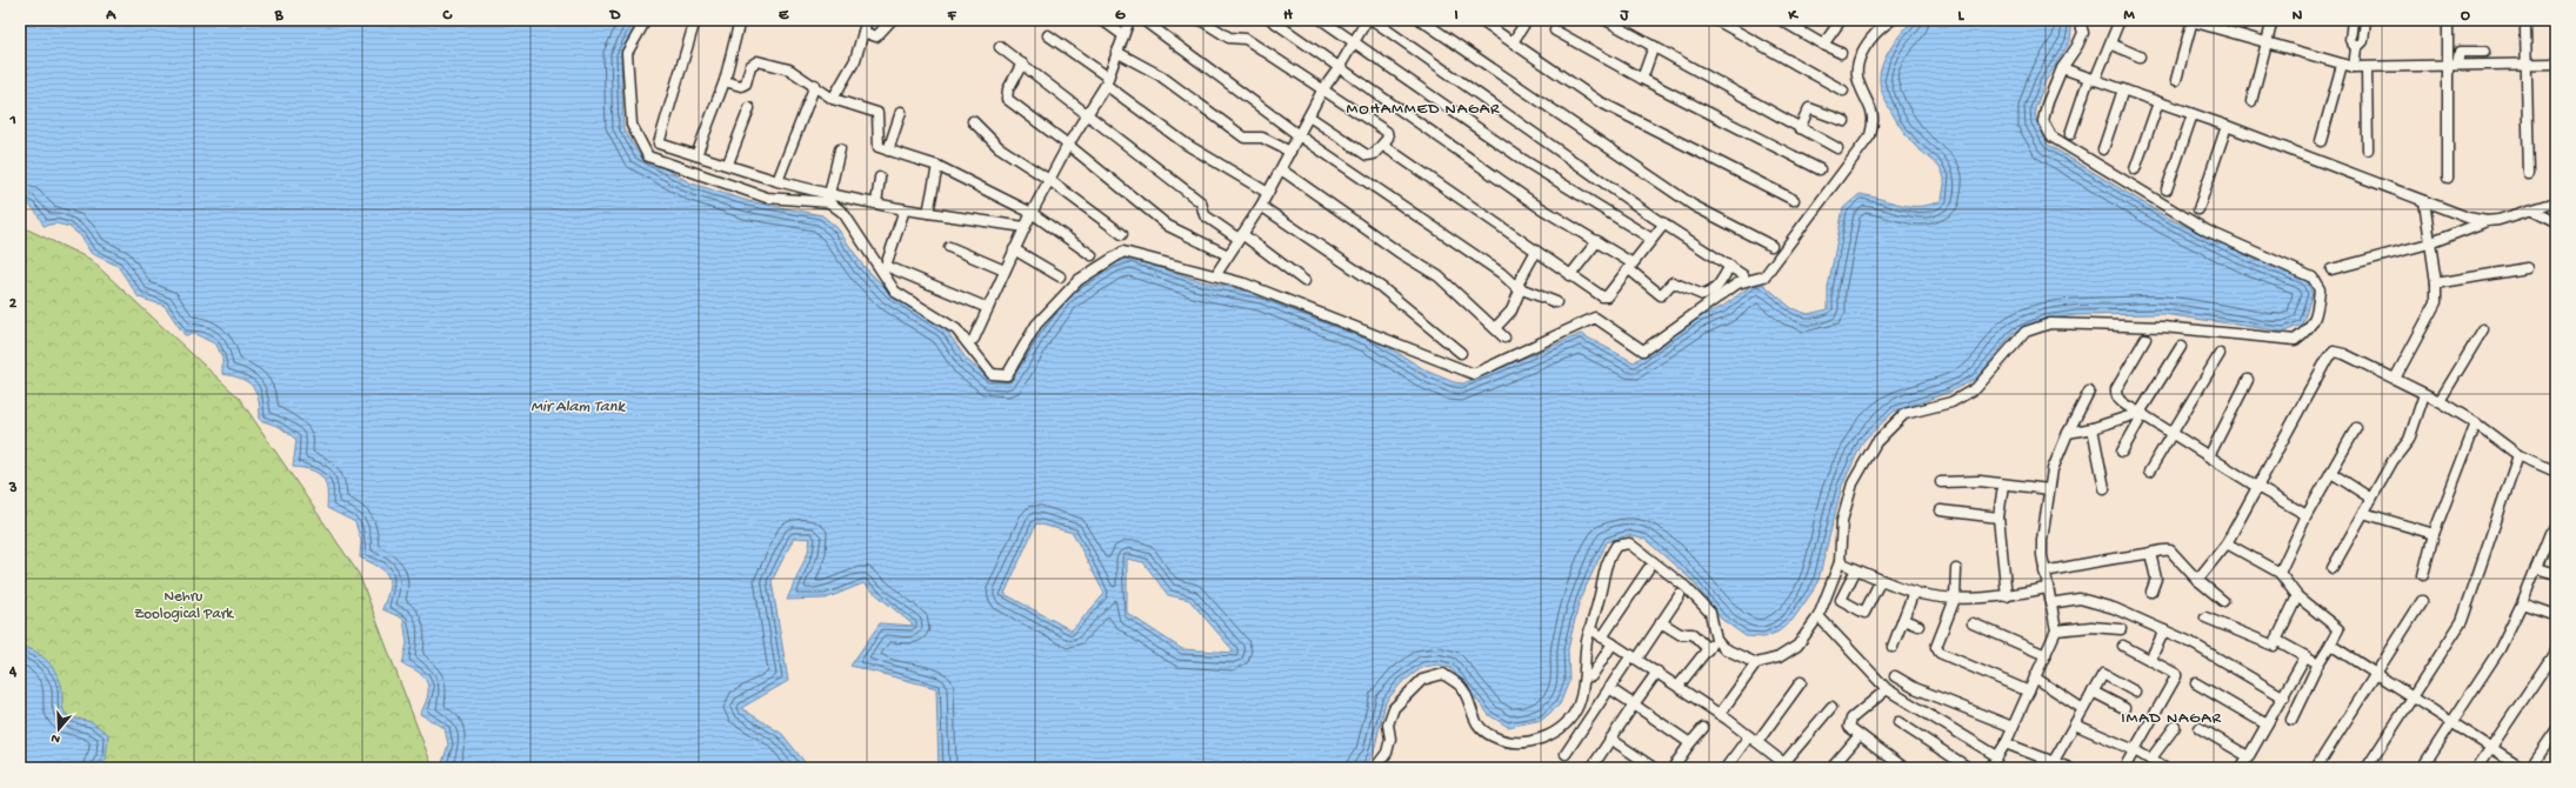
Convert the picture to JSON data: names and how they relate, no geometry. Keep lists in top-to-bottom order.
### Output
{
  "districts": ["MOHAMMED NAGAR", "IMAD NAGAR"],
  "water": ["Mir Alam Tank"],
  "parks": ["Nehru Zoological Park"],
  "north": "bottom",
  "grid": {
    "columns": [
      "A",
      "B",
      "C",
      "D",
      "E",
      "F",
      "G",
      "H",
      "I",
      "J",
      "K",
      "L",
      "M",
      "N",
      "O"
    ],
    "rows": [
      "1",
      "2",
      "3",
      "4"
    ]
  }
}
